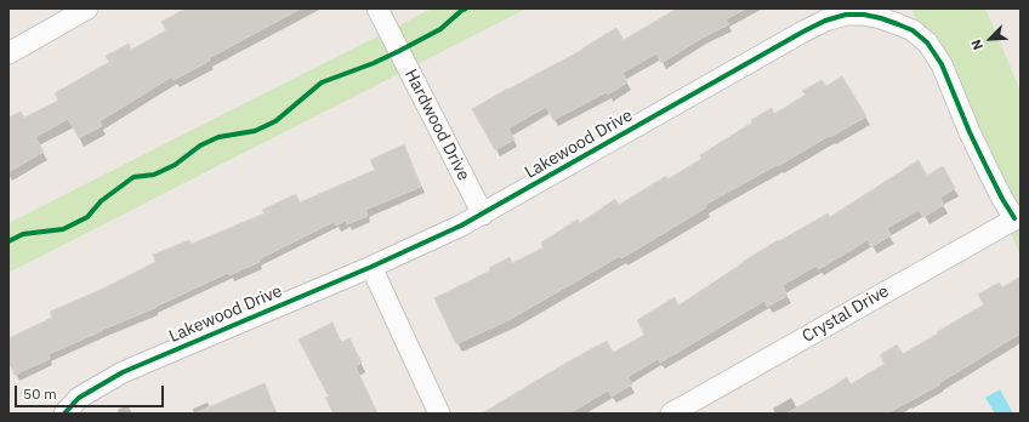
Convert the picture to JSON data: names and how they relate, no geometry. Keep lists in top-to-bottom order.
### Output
{
  "streets": {
    "street": ["Hardwood Drive", "Lakewood Drive", "Crystal Drive"]
  },
  "crossings": [
    ["Hardwood Drive", "Lakewood Drive"],
    ["Lakewood Drive", "Crystal Drive"]
  ],
  "scale_bar": "50 m",
  "north": "bottom left"
}
